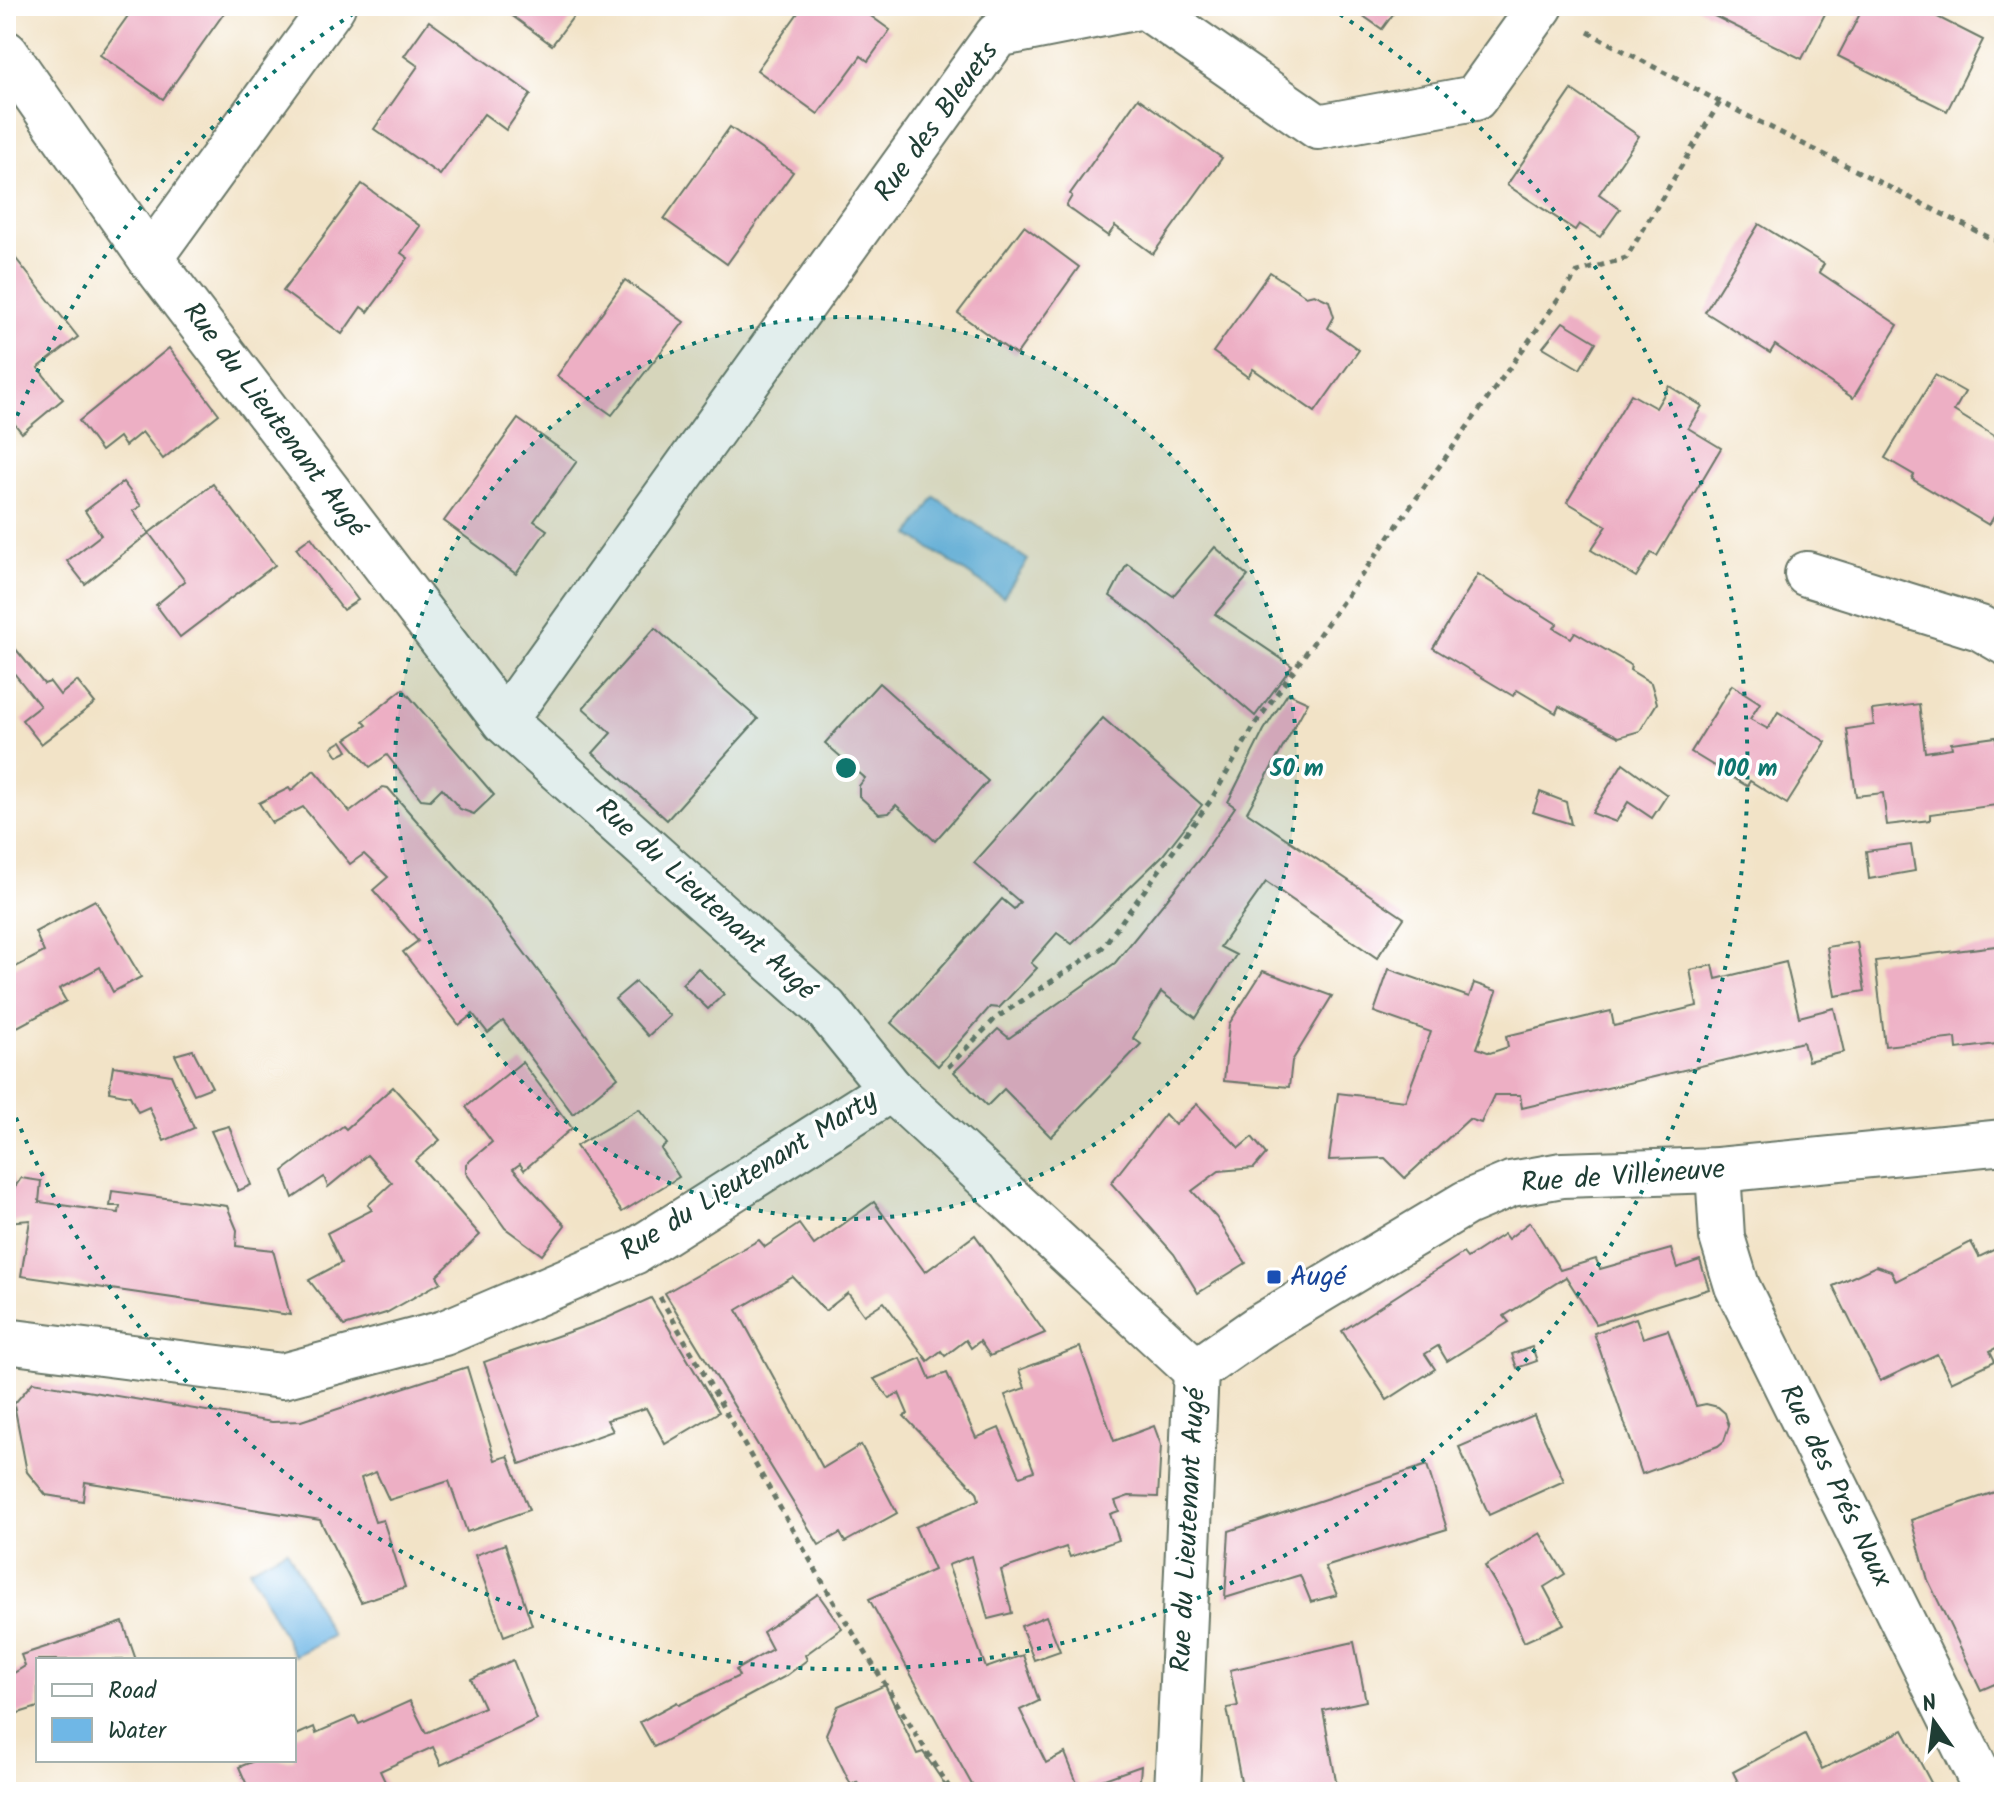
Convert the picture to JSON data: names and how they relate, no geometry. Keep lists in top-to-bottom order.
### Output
{
  "streets": {
    "street": [
      "Rue des Bleuets",
      "Rue du Lieutenant Augé",
      "Rue du Lieutenant Marty",
      "Rue de Villeneuve",
      "Rue des Prés Naux"
    ]
  },
  "crossings": [
    ["Rue des Bleuets", "Rue du Lieutenant Augé"],
    ["Rue du Lieutenant Augé", "Rue du Lieutenant Marty"],
    ["Rue du Lieutenant Augé", "Rue de Villeneuve"],
    ["Rue de Villeneuve", "Rue des Prés Naux"]
  ],
  "places": {
    "transit": ["Augé"]
  },
  "legend": ["Road", "Water"],
  "north": "top",
  "rings": ["50 m", "100 m"]
}
